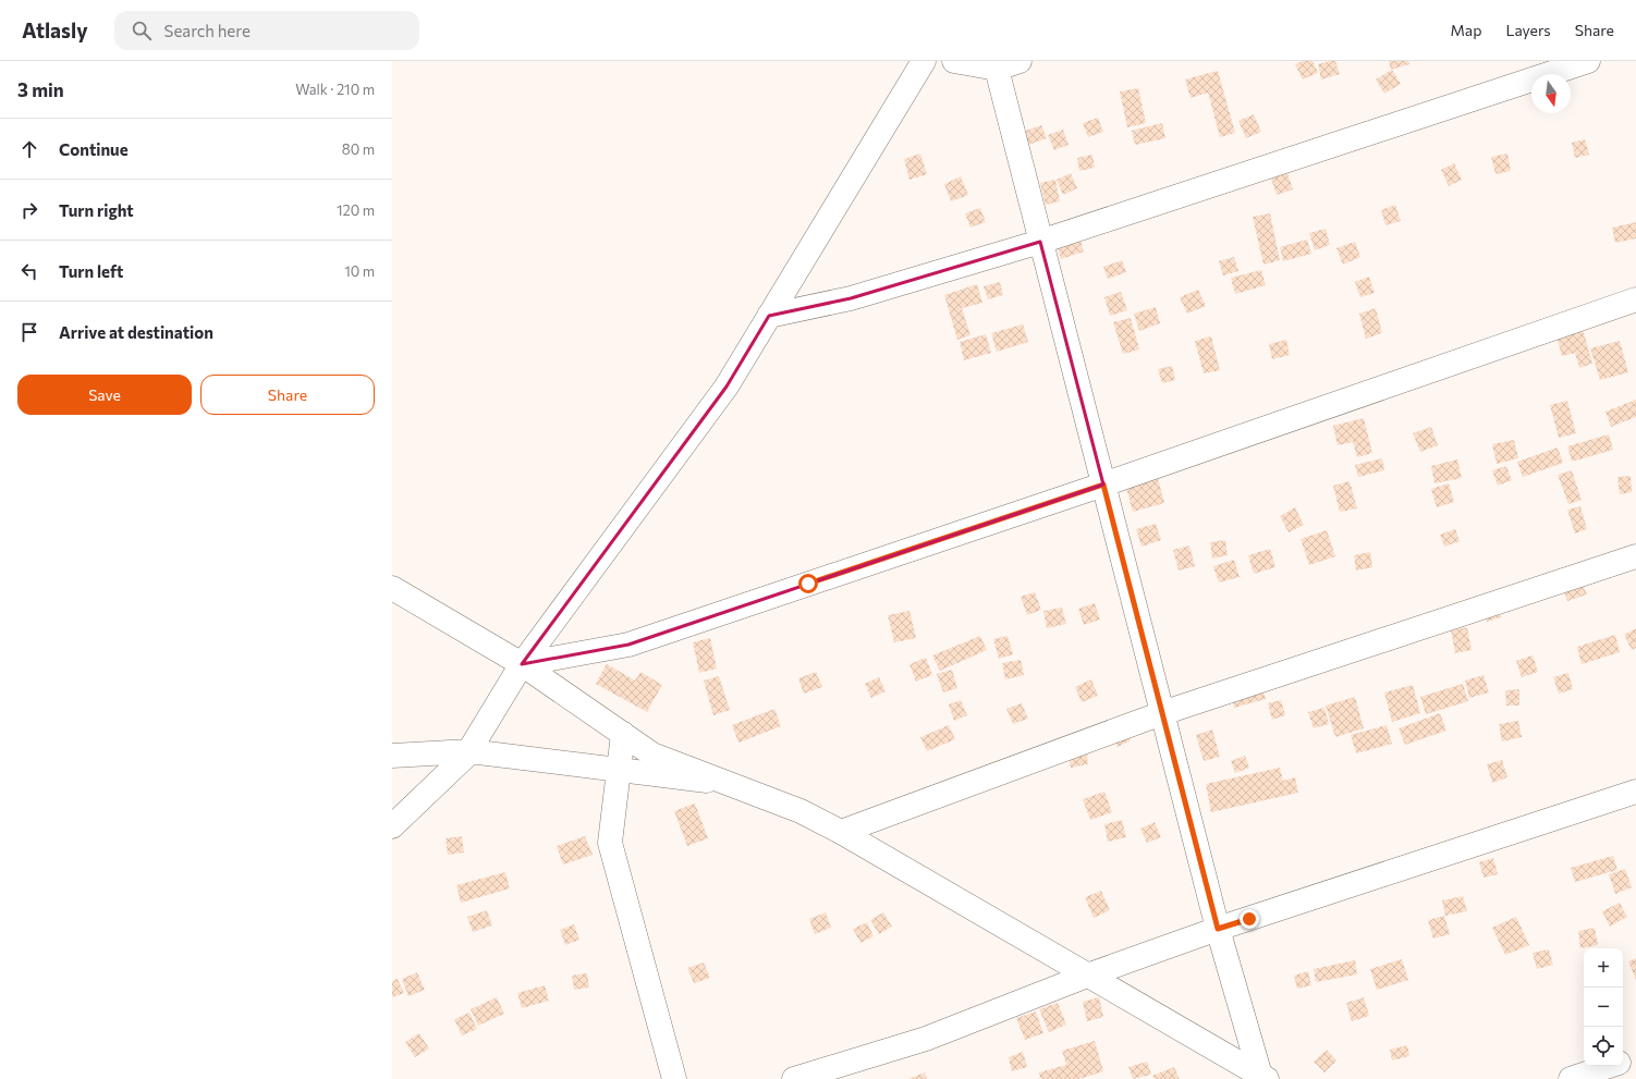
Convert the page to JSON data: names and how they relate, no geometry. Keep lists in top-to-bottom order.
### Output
{
  "north": "bottom",
  "page": {
    "header": "Atlasly",
    "search": "Search here",
    "nav": ["Map", "Layers", "Share"],
    "heading": ["3 min", "Walk · 210 m"],
    "list": [
      ["Continue", "80 m"],
      ["Turn right", "120 m"],
      ["Turn left", "10 m"],
      "Arrive at destination"
    ],
    "buttons": ["Save", "Share"],
    "map_buttons": ["+", "−"]
  }
}
